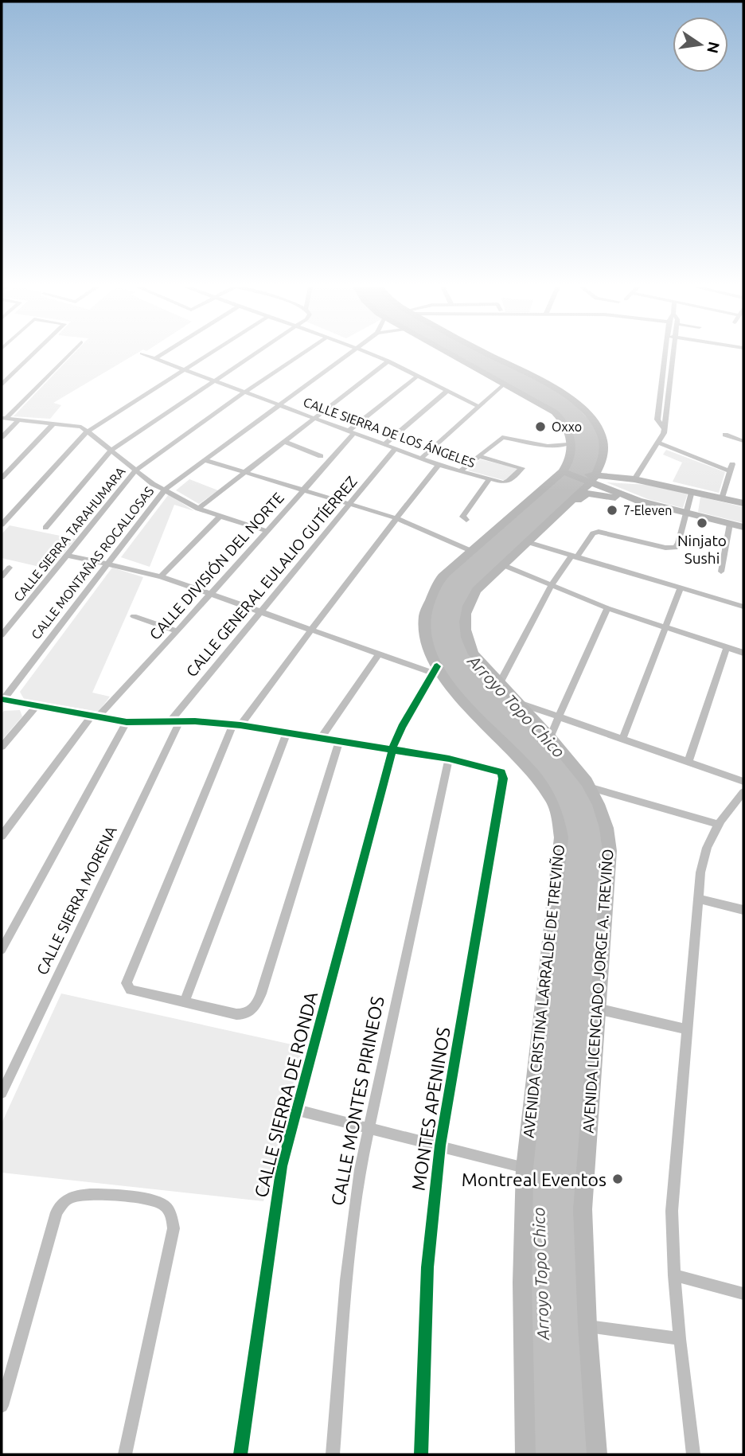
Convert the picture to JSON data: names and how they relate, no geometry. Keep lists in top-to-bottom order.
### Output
{
  "streets": {
    "main road": ["AVENIDA CRISTINA LARRALDE DE TREVIÑO", "AVENIDA LICENCIADO JORGE A. TREVIÑO"],
    "street": [
      "CALLE SIERRA DE LOS ÁNGELES",
      "CALLE SIERRA TARAHUMARA",
      "CALLE MONTAÑAS ROCALLOSAS",
      "CALLE DIVISIÓN DEL NORTE",
      "CALLE GENERAL EULALIO GUTÍERREZ",
      "CALLE SIERRA MORENA",
      "CALLE SIERRA DE RONDA",
      "CALLE MONTES PIRINEOS",
      "MONTES APENINOS"
    ]
  },
  "crossings": [
    ["CALLE SIERRA DE LOS ÁNGELES", "CALLE SIERRA TARAHUMARA"],
    ["CALLE SIERRA DE LOS ÁNGELES", "CALLE MONTAÑAS ROCALLOSAS"],
    ["CALLE SIERRA DE LOS ÁNGELES", "CALLE DIVISIÓN DEL NORTE"],
    ["CALLE SIERRA DE LOS ÁNGELES", "CALLE GENERAL EULALIO GUTÍERREZ"],
    ["CALLE GENERAL EULALIO GUTÍERREZ", "CALLE SIERRA MORENA"],
    ["AVENIDA CRISTINA LARRALDE DE TREVIÑO", "CALLE SIERRA DE RONDA"],
    ["CALLE MONTES PIRINEOS", "MONTES APENINOS"]
  ],
  "water": ["Arroyo Topo Chico"],
  "places": [
    "Oxxo",
    "7-Eleven",
    "Ninjato Sushi",
    "Montreal Eventos"
  ],
  "north": "right"
}
